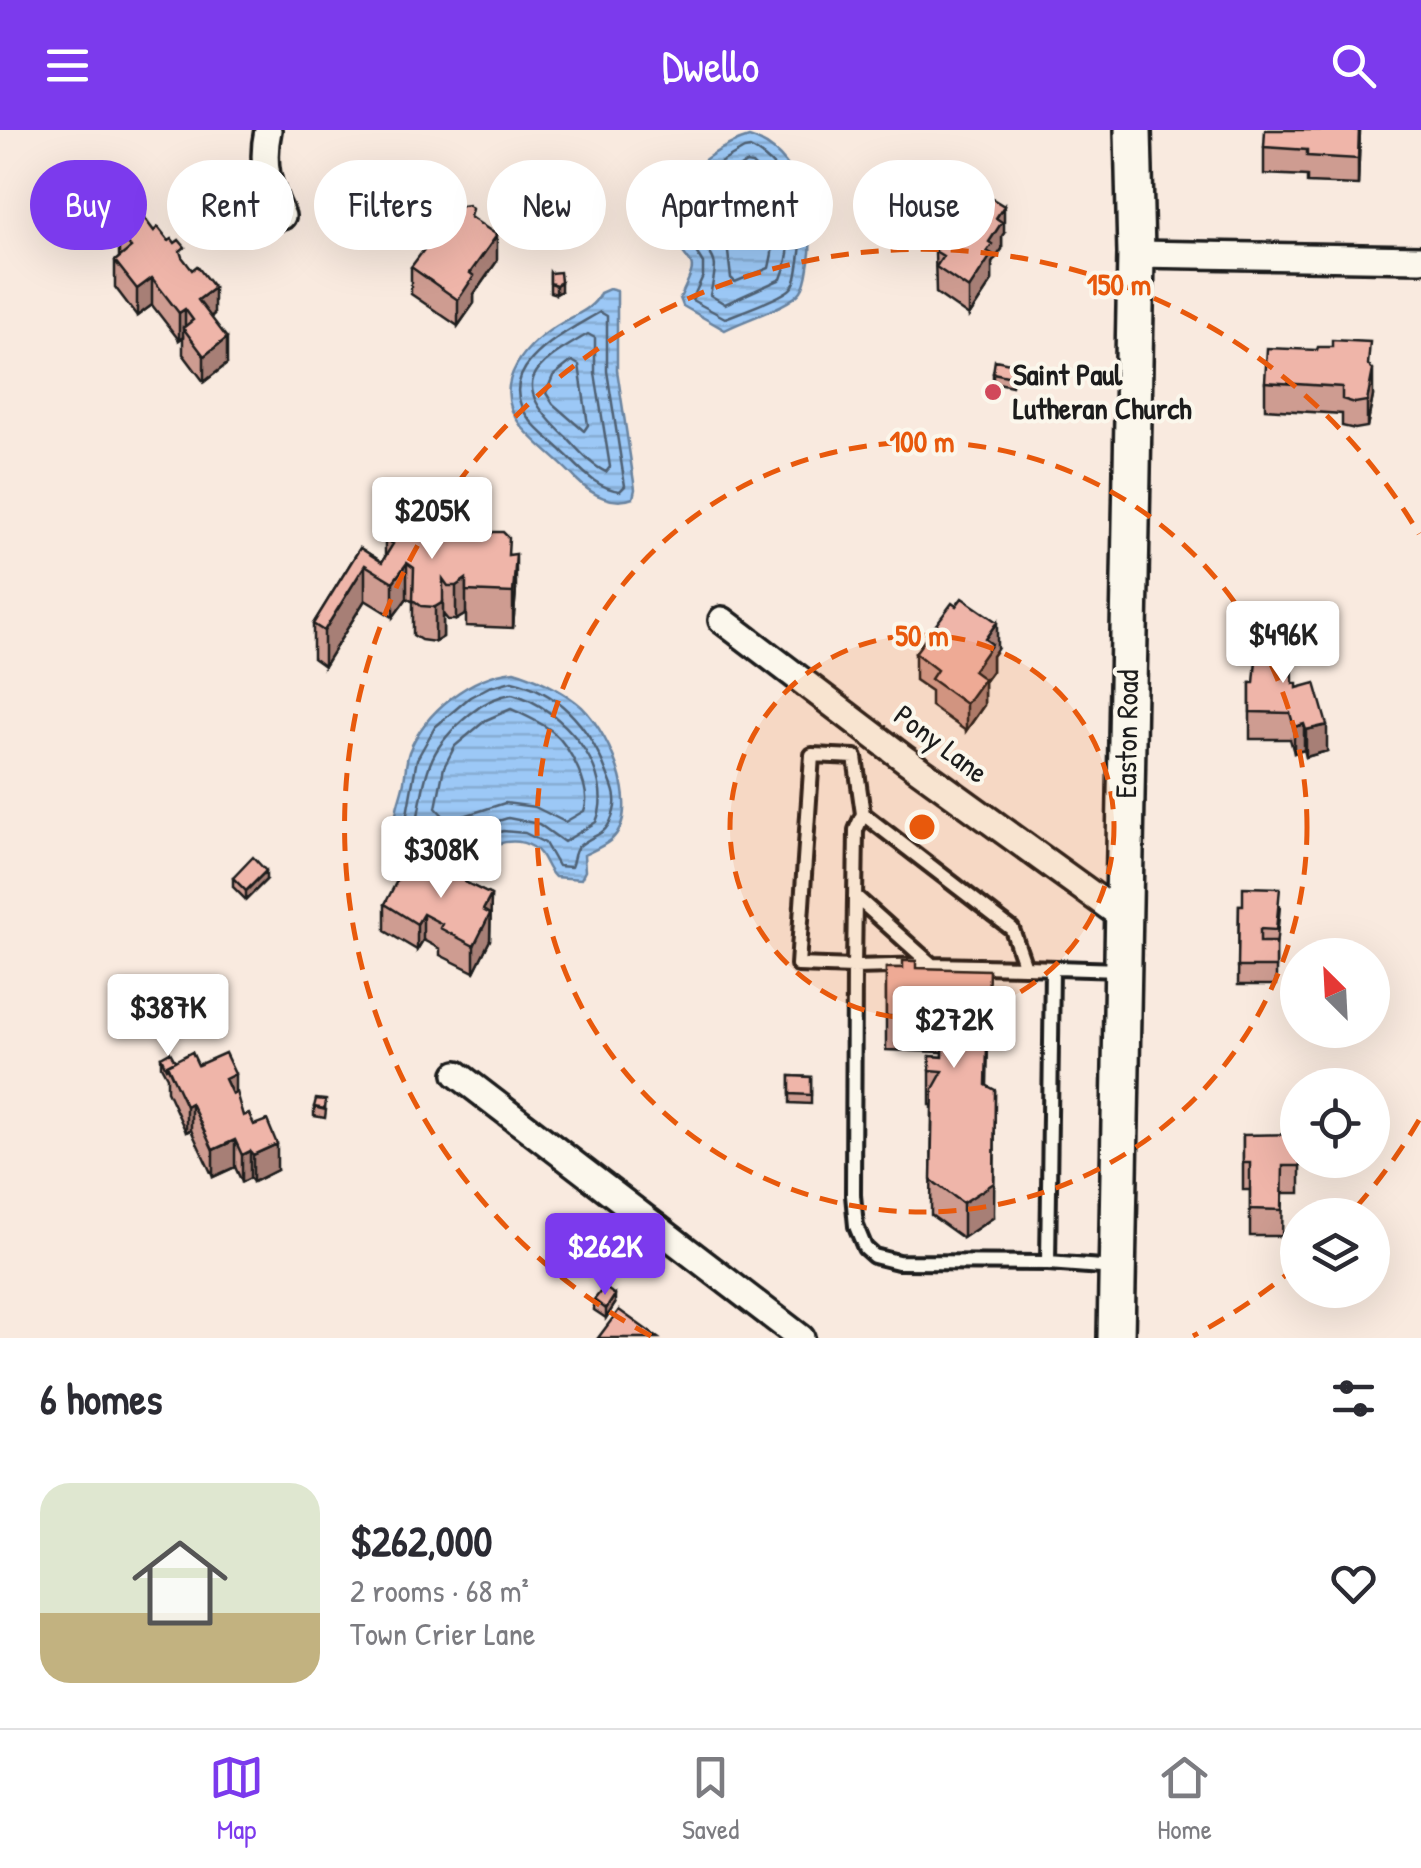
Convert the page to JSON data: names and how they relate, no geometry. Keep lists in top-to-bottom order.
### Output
{
  "streets": {
    "main road": ["Easton Road"],
    "street": ["Pony Lane"]
  },
  "crossings": [
    ["Easton Road", "Pony Lane"]
  ],
  "places": ["Saint Paul Lutheran Church"],
  "north": "top left",
  "page": {
    "header": "Dwello",
    "chip": [
      "Buy",
      "Rent",
      "Filters",
      "New",
      "Apartment",
      "House"
    ],
    "price": [
      "$205K",
      "$496K",
      "$308K",
      "$387K",
      "$272K",
      "$262K"
    ],
    "heading": "6 homes",
    "list": [
      {
        "name": "$262,000",
        "note": "2 rooms · 68 m² · Town Crier Lane"
      }
    ],
    "tabs": ["Map", "Saved", "Home"]
  },
  "rings": ["150 m", "100 m", "50 m"]
}
